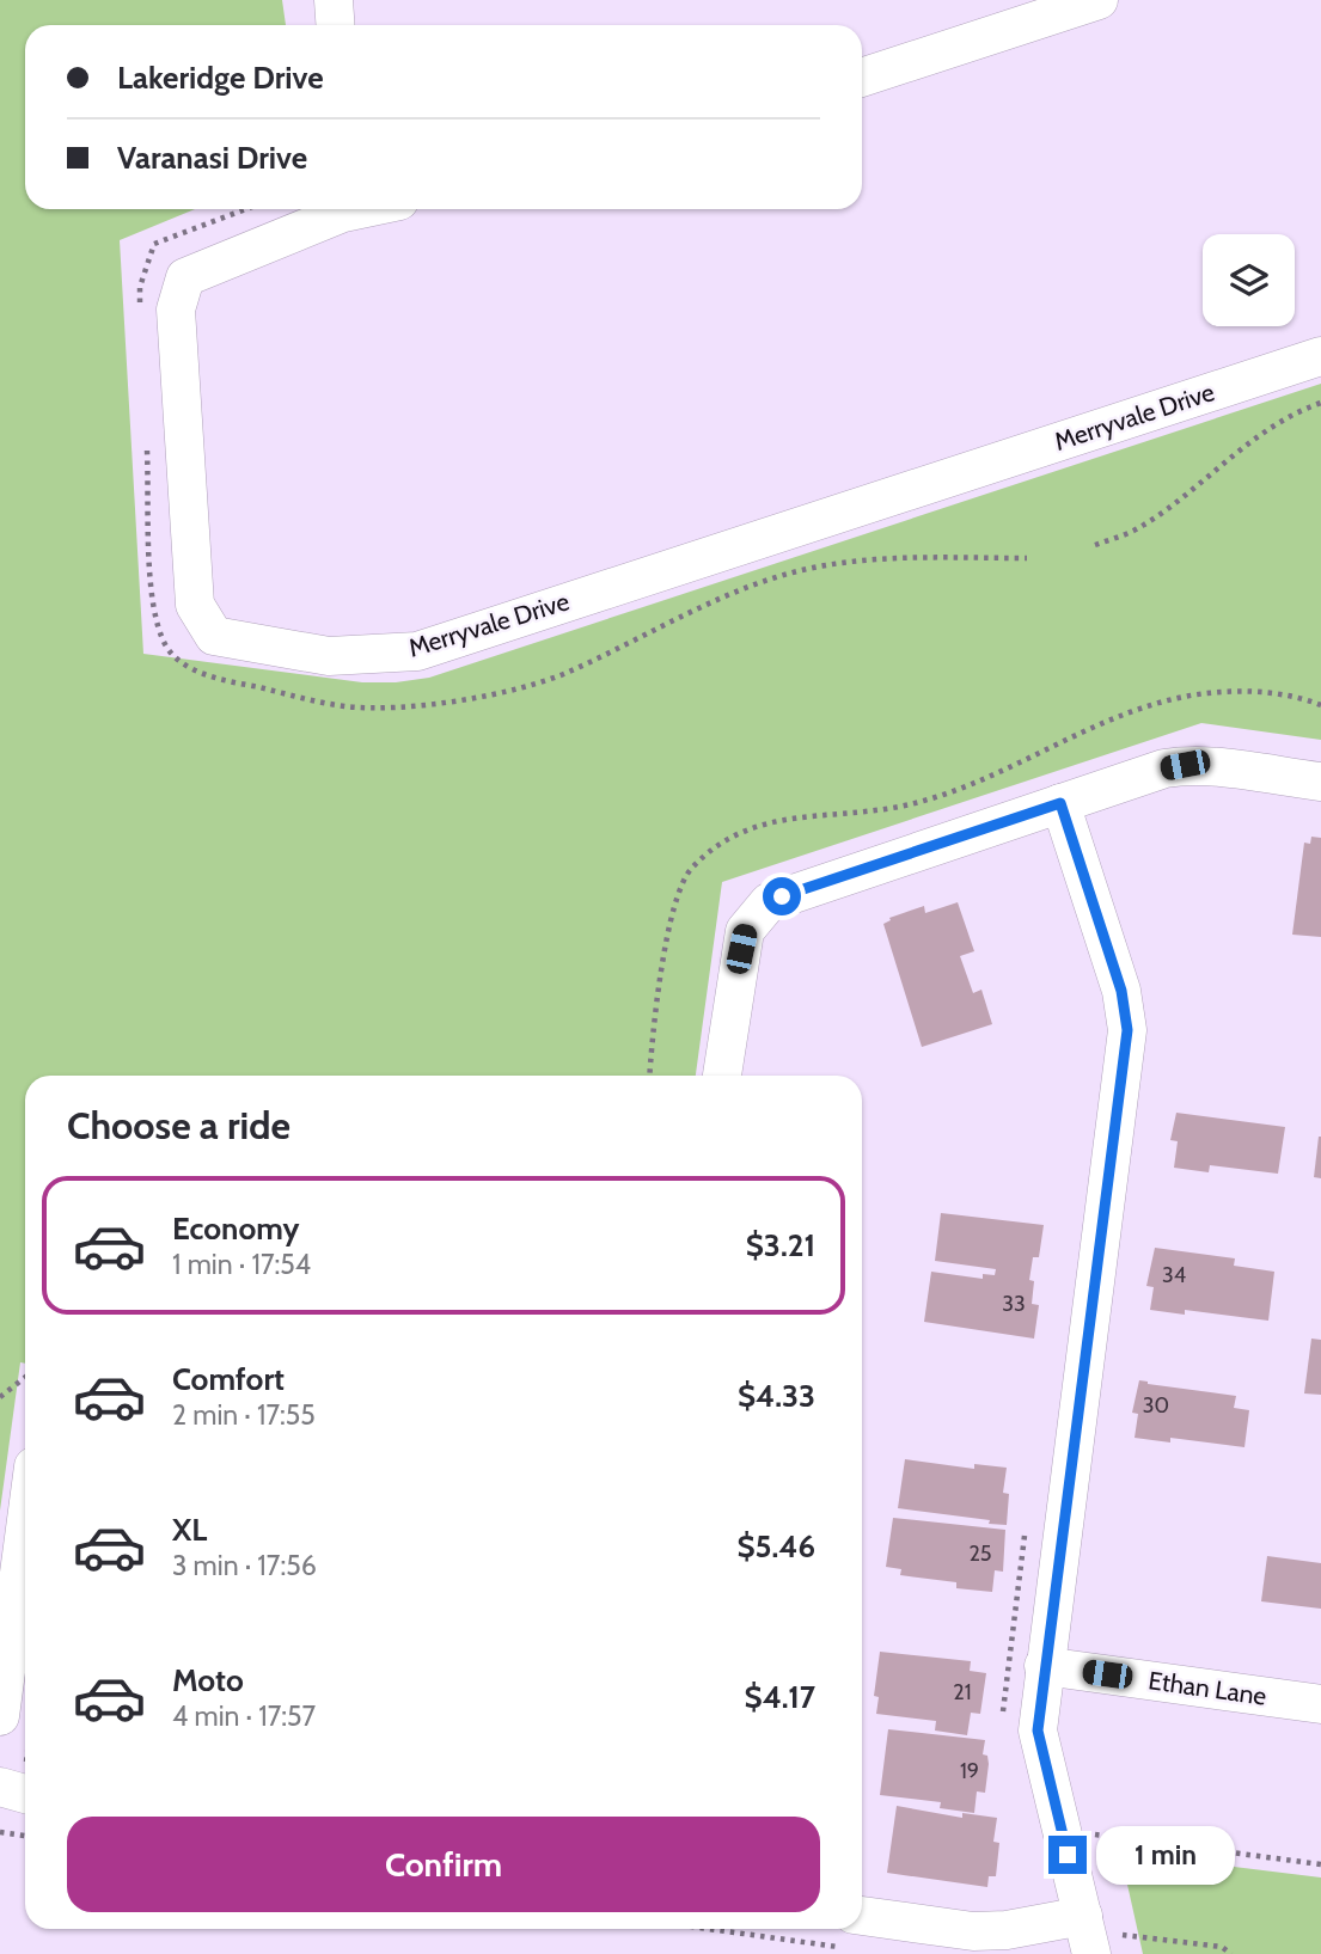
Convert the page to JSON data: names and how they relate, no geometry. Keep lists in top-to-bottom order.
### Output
{
  "streets": {
    "street": ["Merryvale Drive", "Ethan Lane"]
  },
  "house_numbers": [
    "34",
    "33",
    "30",
    "25",
    "21",
    "19"
  ],
  "page": {
    "banner": ["Lakeridge Drive", "Varanasi Drive"],
    "heading": "Choose a ride",
    "list": [
      {
        "name": "Economy",
        "note": "1 min · 17:54",
        "value": "$3.21"
      },
      {
        "name": "Comfort",
        "note": "2 min · 17:55",
        "value": "$4.33"
      },
      {
        "name": "XL",
        "note": "3 min · 17:56",
        "value": "$5.46"
      },
      {
        "name": "Moto",
        "note": "4 min · 17:57",
        "value": "$4.17"
      }
    ],
    "buttons": "Confirm",
    "bubble": "1 min"
  }
}
